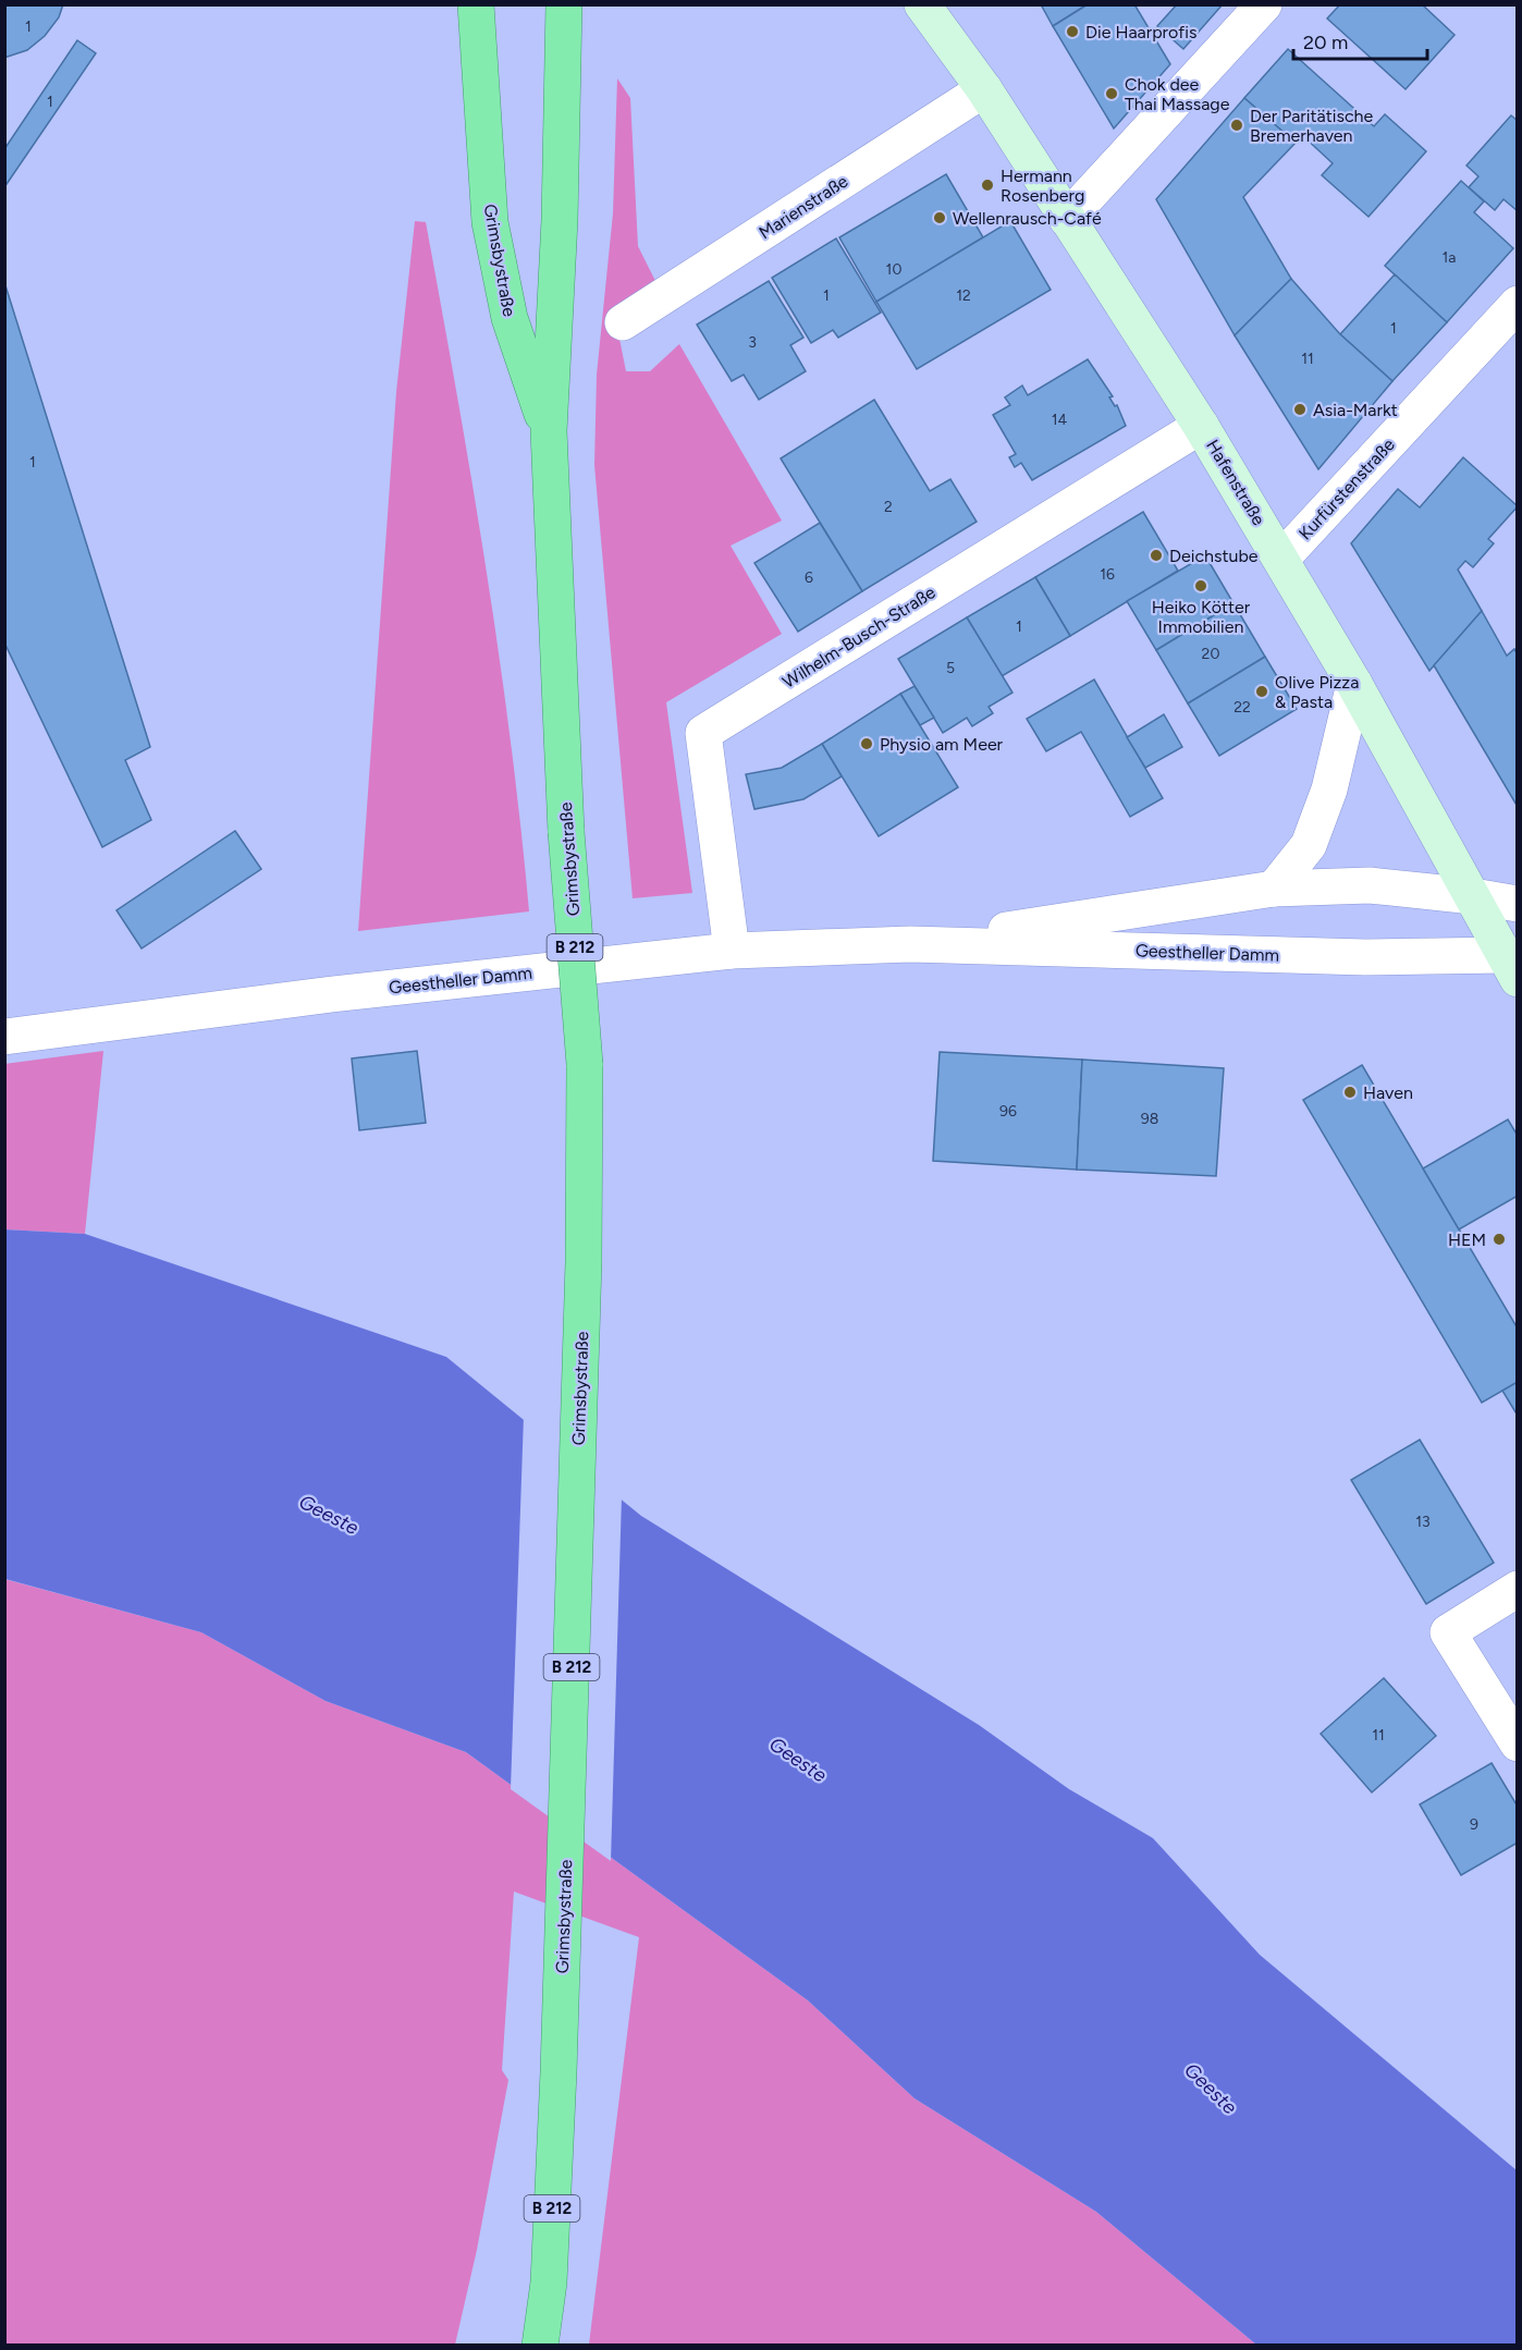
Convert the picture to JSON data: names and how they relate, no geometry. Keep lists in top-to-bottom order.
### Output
{
  "streets": {
    "highway": ["Grimsbystraße", "B 212"],
    "main road": ["Hafenstraße"],
    "street": [
      "Marienstraße",
      "Kurfürstenstraße",
      "Wilhelm-Busch-Straße",
      "Geestheller Damm"
    ]
  },
  "crossings": [
    ["Marienstraße", "Hafenstraße"],
    ["Hafenstraße", "Kurfürstenstraße"],
    ["Hafenstraße", "Wilhelm-Busch-Straße"],
    ["Hafenstraße", "Geestheller Damm"],
    ["Wilhelm-Busch-Straße", "Geestheller Damm"]
  ],
  "water": ["Geeste"],
  "places": [
    "Die Haarprofis",
    "Chok dee Thai Massage",
    "Der Paritätische Bremerhaven",
    "Hermann Rosenberg",
    "Wellenrausch-Café",
    "Asia-Markt",
    "Deichstube",
    "Heiko Kötter Immobilien",
    "Olive Pizza & Pasta",
    "Physio am Meer",
    "Haven",
    "HEM"
  ],
  "house_numbers": [
    "1",
    "1",
    "1a",
    "10",
    "1",
    "12",
    "1",
    "3",
    "11",
    "14",
    "1",
    "2",
    "16",
    "6",
    "1",
    "20",
    "5",
    "22",
    "96",
    "98",
    "13",
    "11",
    "9"
  ],
  "scale_bar": "20 m"
}
